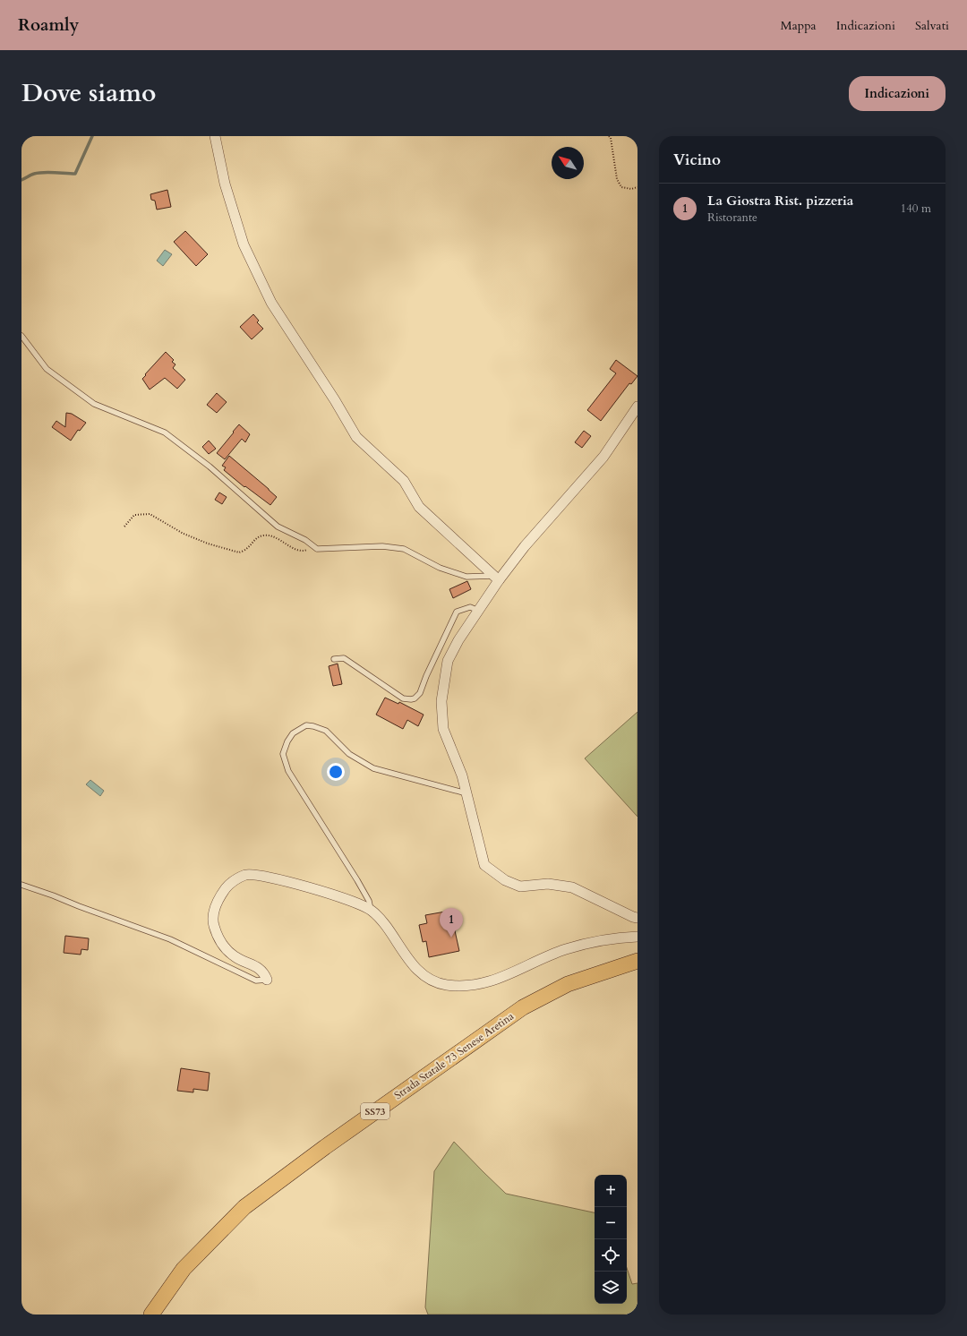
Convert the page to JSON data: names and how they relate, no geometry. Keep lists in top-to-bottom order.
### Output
{
  "streets": {
    "main road": ["Strada Statale 73 Senese Aretina", "SS73"]
  },
  "north": "top left",
  "page": {
    "header": "Roamly",
    "nav": ["Mappa", "Indicazioni", "Salvati"],
    "title": "Dove siamo",
    "buttons": "Indicazioni",
    "heading": "Vicino",
    "list": [
      {
        "mark": "1",
        "name": "La Giostra Rist. pizzeria",
        "note": "Ristorante",
        "value": "140 m"
      }
    ],
    "pins": "1",
    "map_buttons": ["+", "−"]
  }
}
